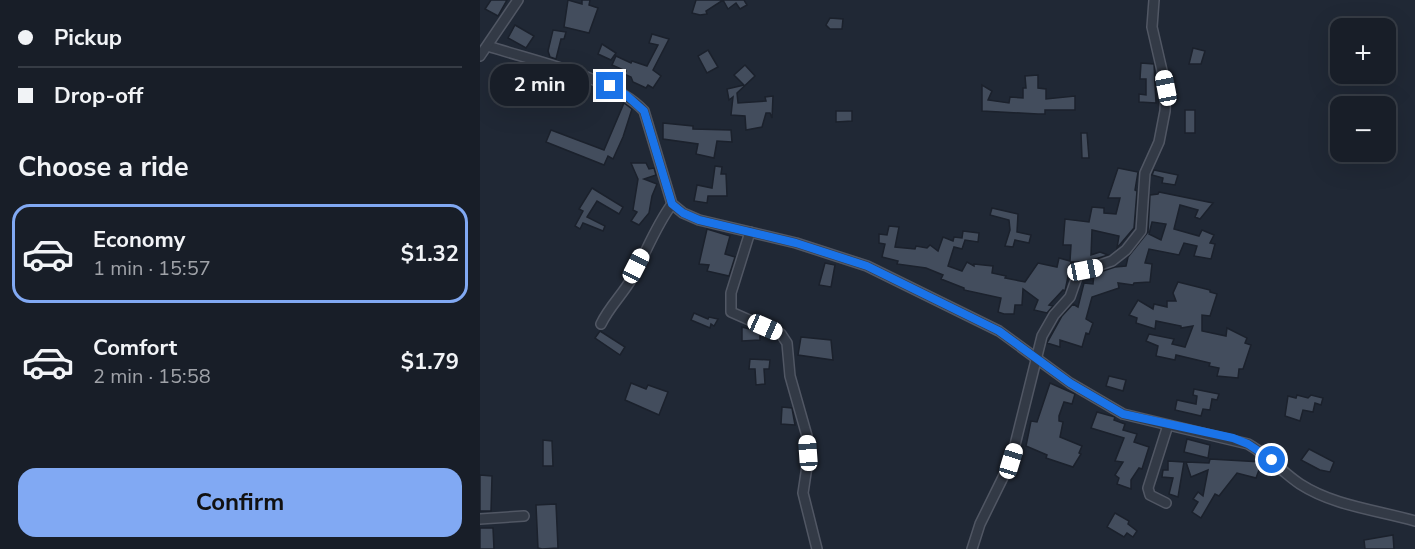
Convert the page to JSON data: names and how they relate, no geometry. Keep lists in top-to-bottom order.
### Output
{
  "page": {
    "banner": ["Pickup", "Drop-off"],
    "map_buttons": ["+", "−"],
    "bubble": "2 min",
    "heading": "Choose a ride",
    "list": [
      {
        "name": "Economy",
        "note": "1 min · 15:57",
        "value": "$1.32"
      },
      {
        "name": "Comfort",
        "note": "2 min · 15:58",
        "value": "$1.79"
      }
    ],
    "buttons": "Confirm"
  }
}
